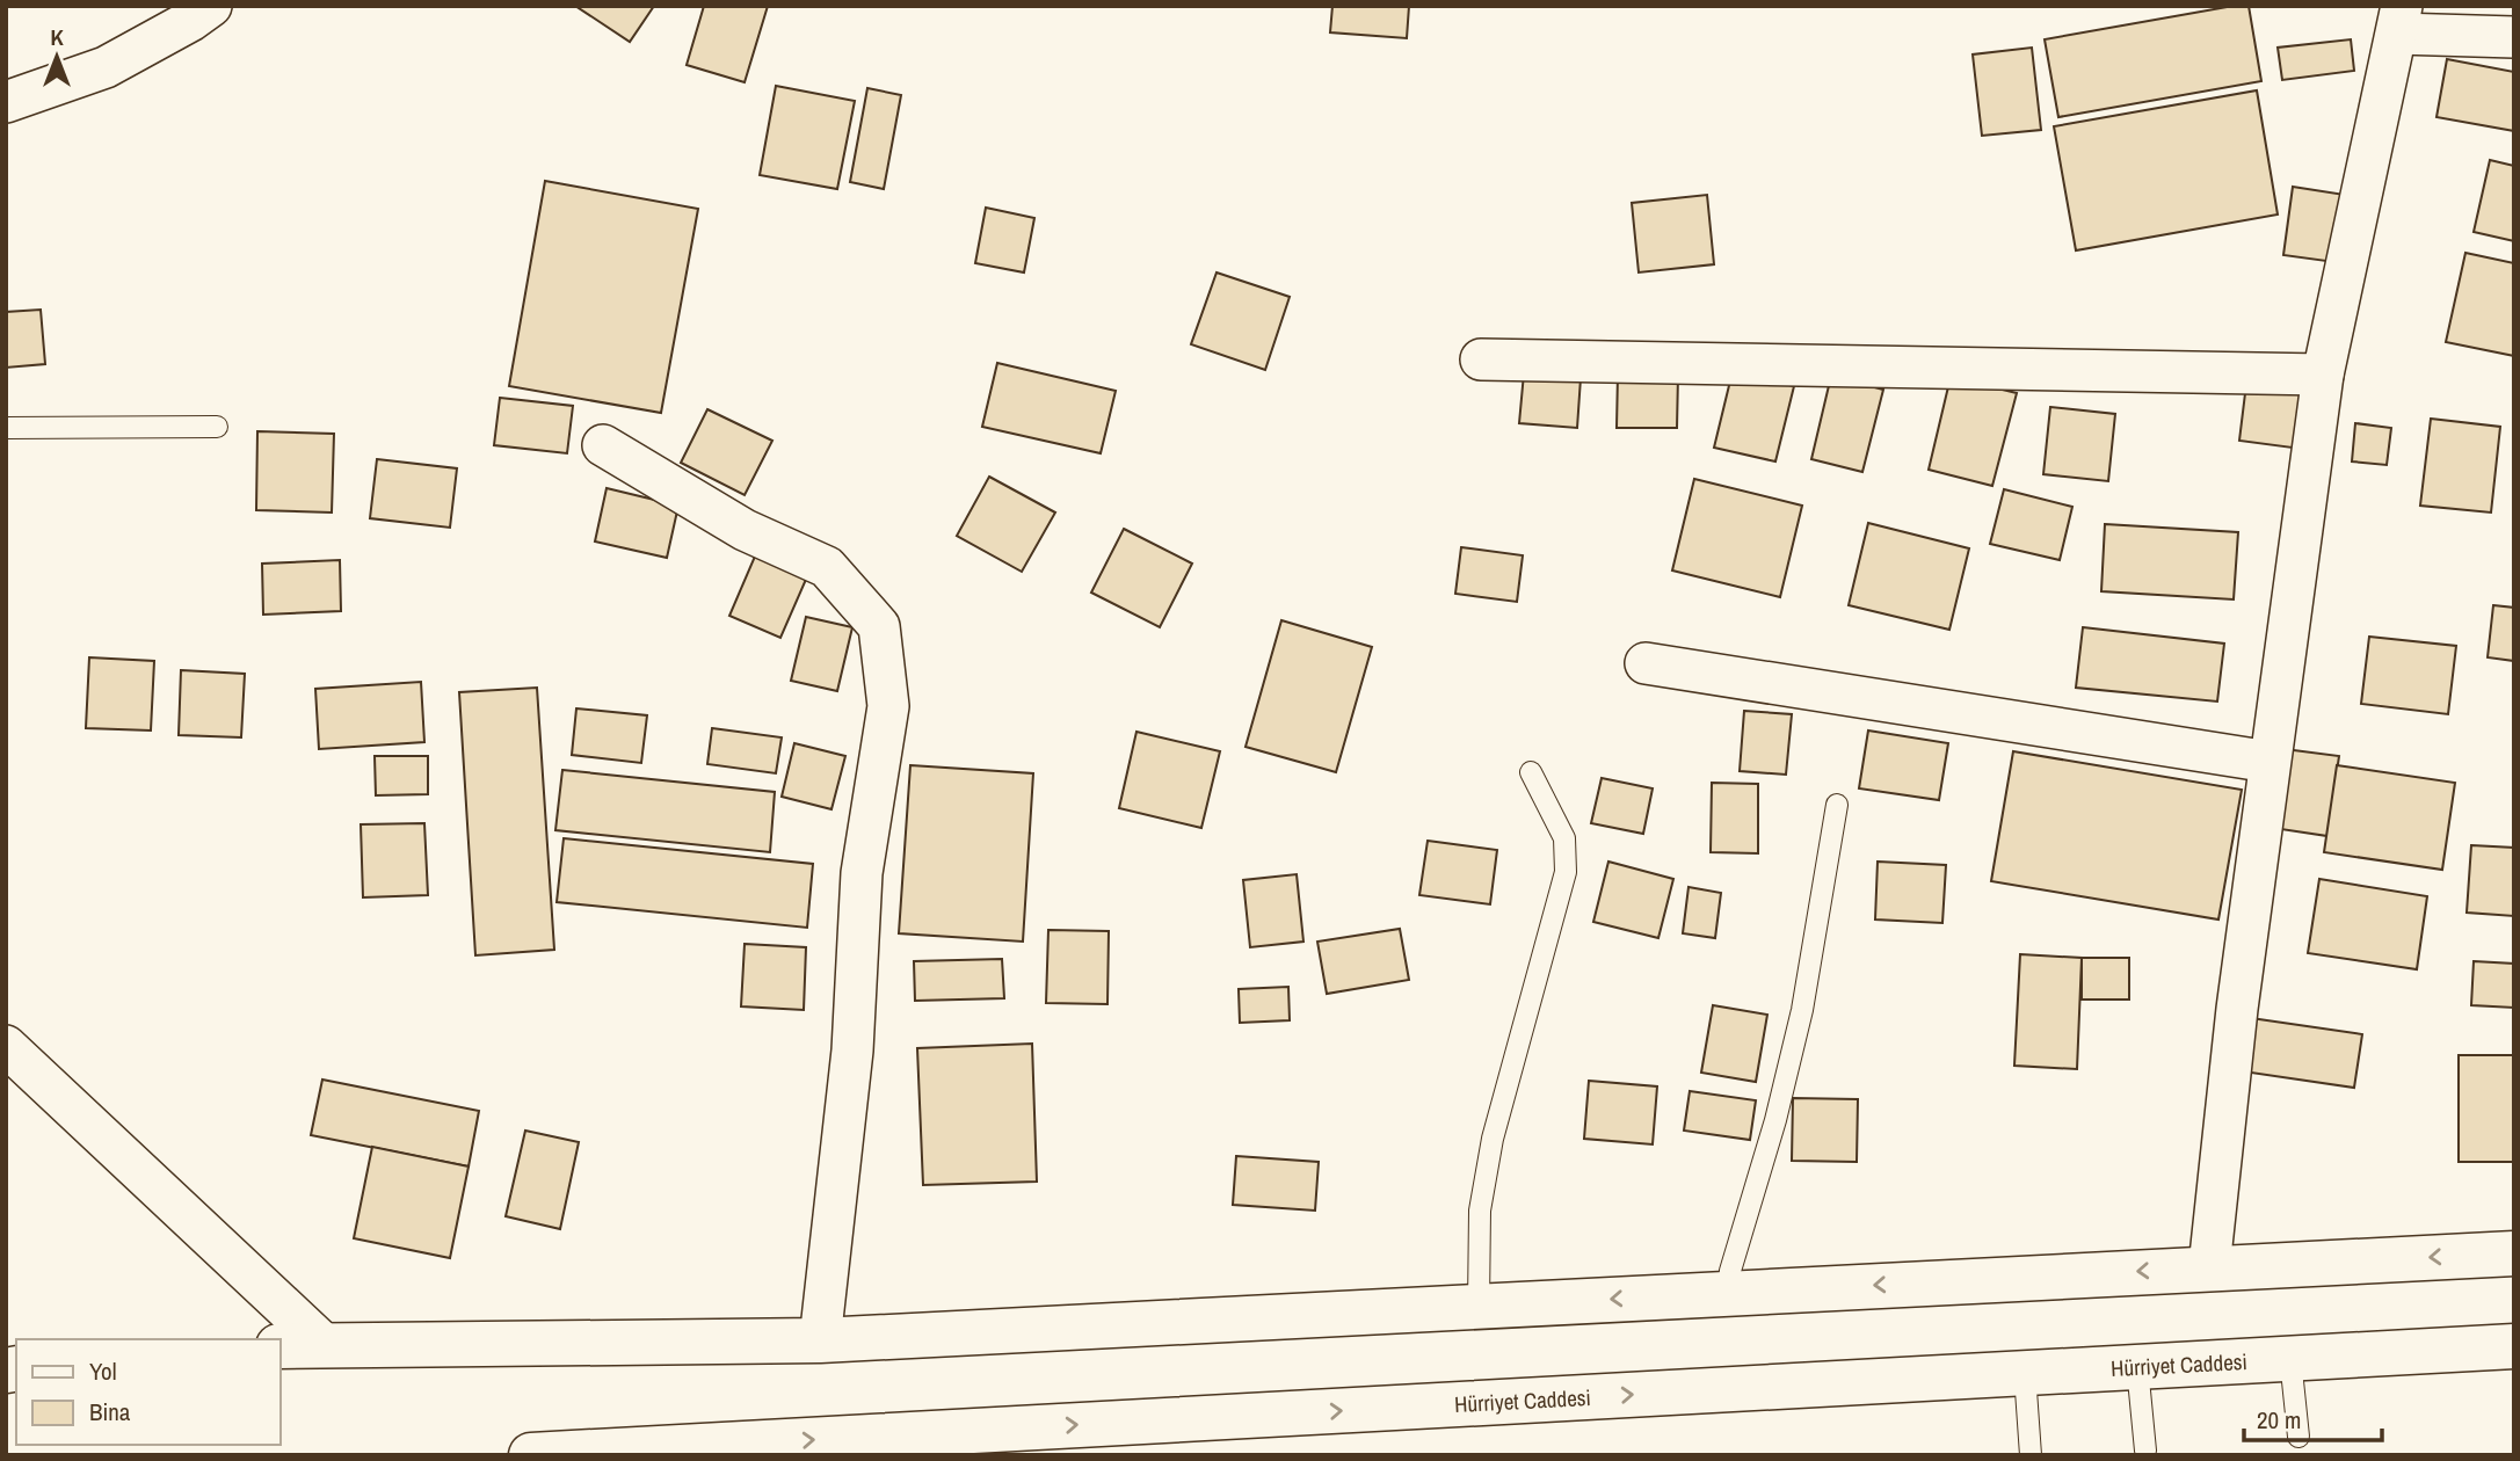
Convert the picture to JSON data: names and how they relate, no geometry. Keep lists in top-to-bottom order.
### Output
{
  "streets": {
    "highway": ["Hürriyet Caddesi"]
  },
  "legend": ["Yol", "Bina"],
  "scale_bar": "20 m",
  "north": "top"
}
